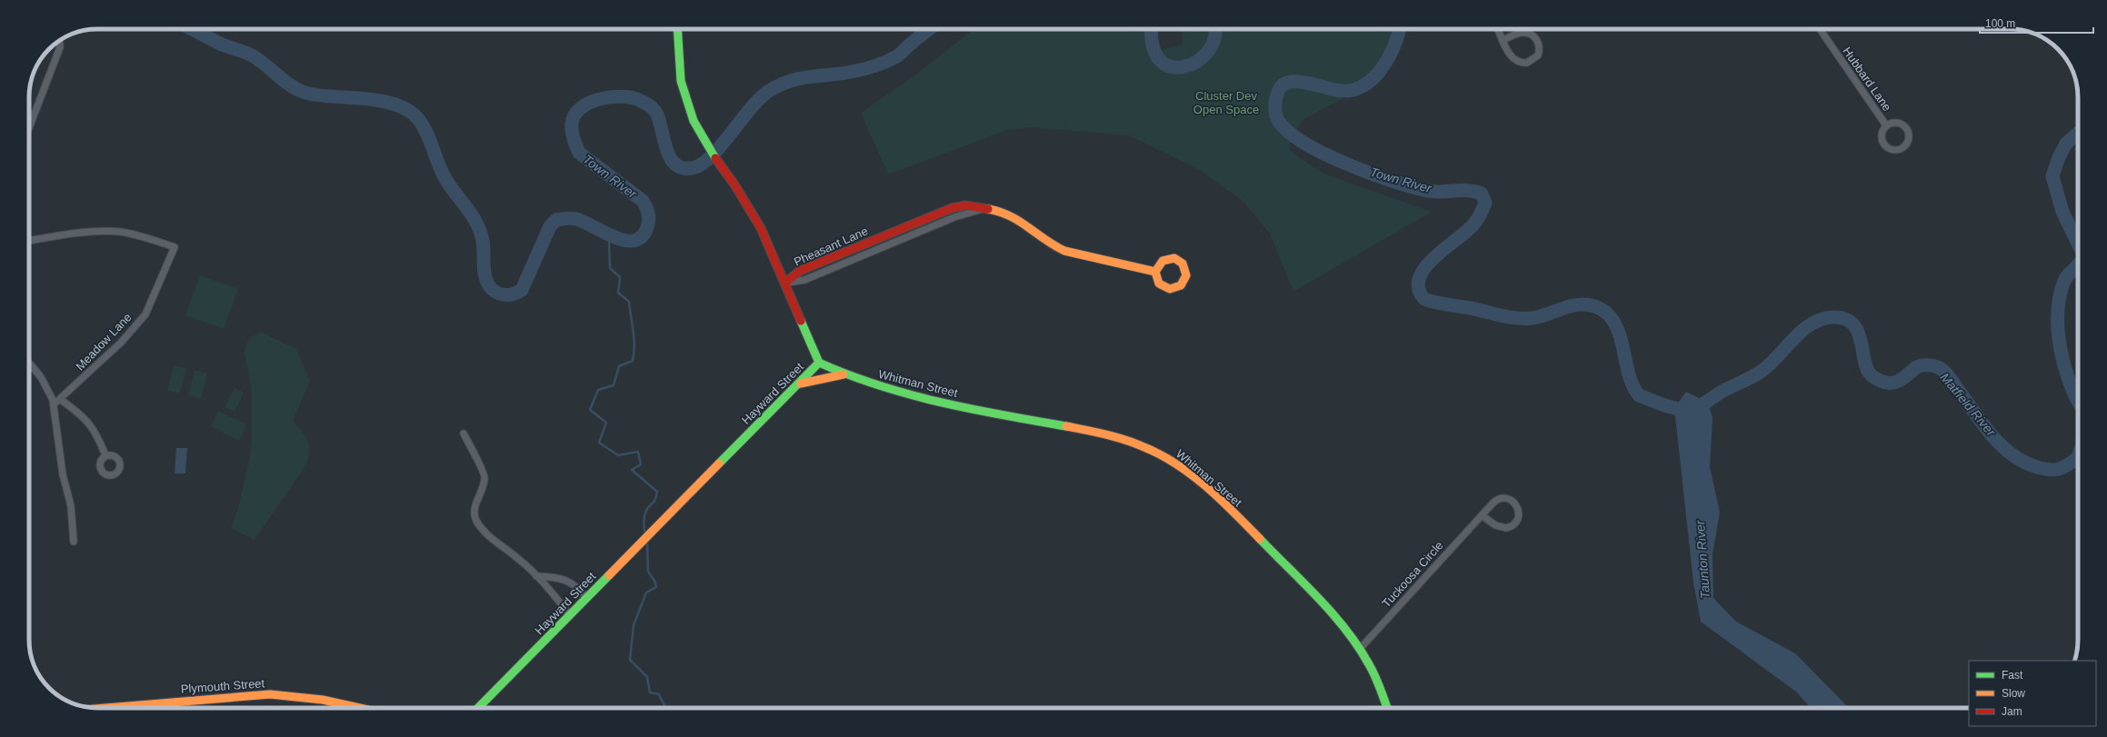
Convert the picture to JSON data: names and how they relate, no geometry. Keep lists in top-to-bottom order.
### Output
{
  "streets": {
    "street": [
      "Hubbard Lane",
      "Pheasant Lane",
      "Meadow Lane",
      "Whitman Street",
      "Hayward Street",
      "Tuckoosa Circle",
      "Plymouth Street"
    ]
  },
  "crossings": [
    ["Pheasant Lane", "Hayward Street"],
    ["Whitman Street", "Hayward Street"],
    ["Whitman Street", "Tuckoosa Circle"]
  ],
  "water": ["Town River", "Matfield River", "Taunton River"],
  "parks": ["Cluster Dev Open Space"],
  "legend": ["Fast", "Slow", "Jam"],
  "scale_bar": "100 m"
}
